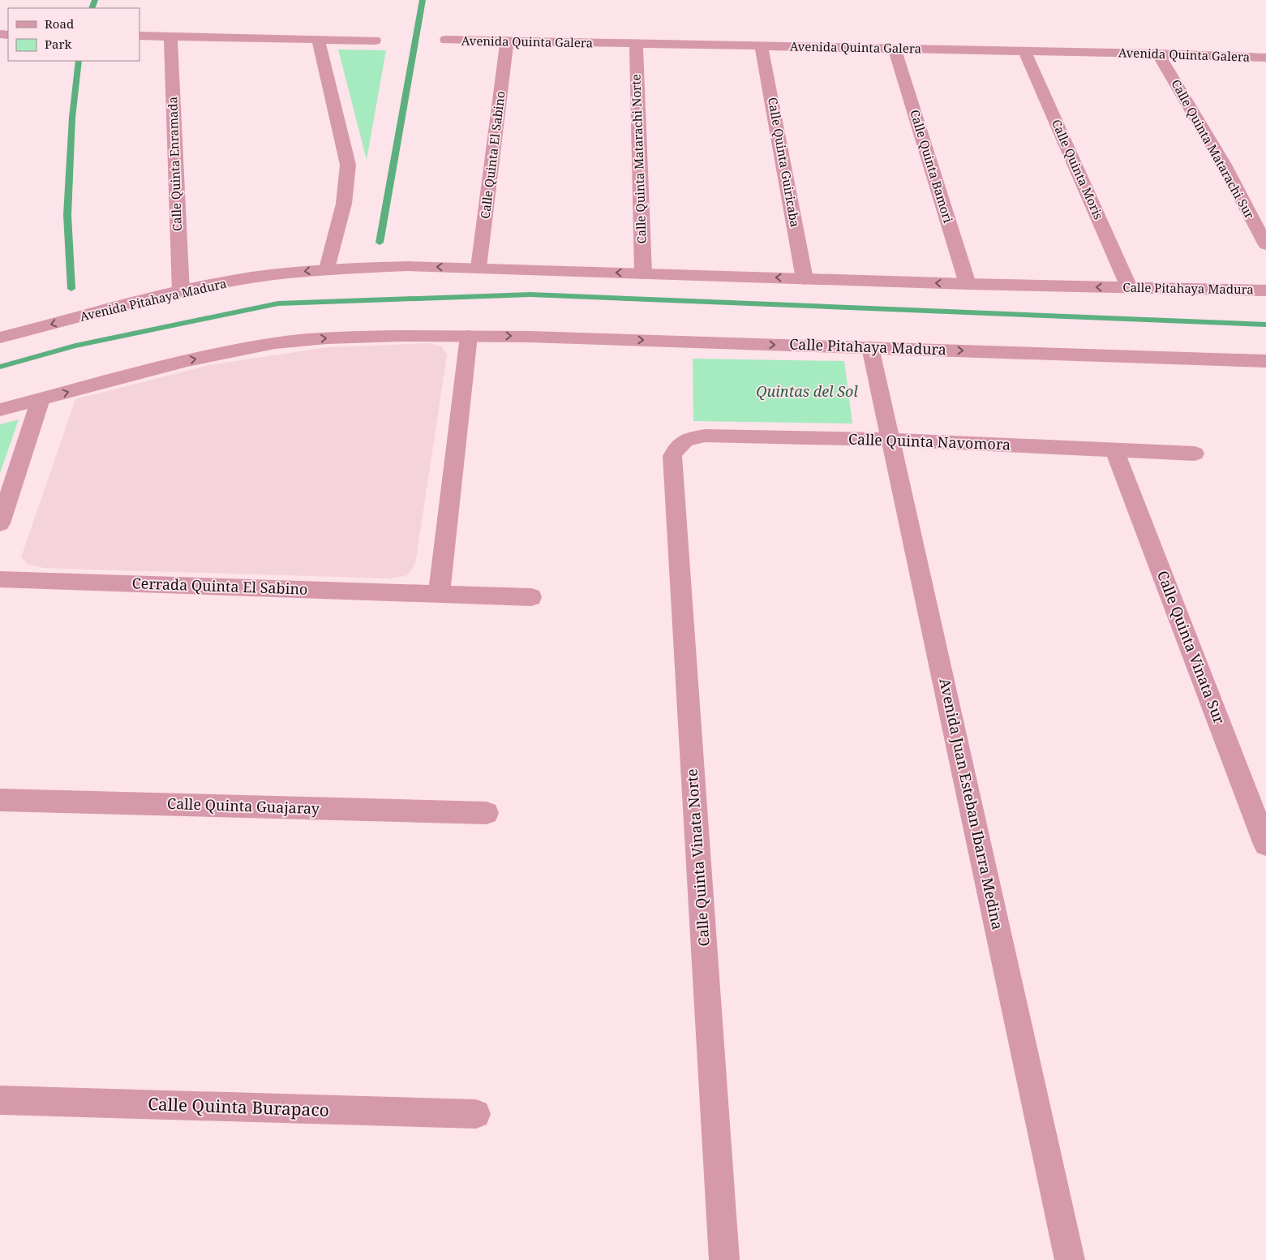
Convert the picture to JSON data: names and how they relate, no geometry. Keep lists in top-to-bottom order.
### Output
{
  "streets": {
    "street": [
      "Avenida Quinta Galera",
      "Calle Quinta Matarachi Sur",
      "Calle Quinta El Sabino",
      "Calle Quinta Matarachi Norte",
      "Calle Quinta Guiricaba",
      "Calle Quinta Enramada",
      "Calle Quinta Bamori",
      "Calle Quinta Moris",
      "Calle Pitahaya Madura",
      "Avenida Pitahaya Madura",
      "Calle Quinta Navomora",
      "Cerrada Quinta El Sabino",
      "Calle Quinta Vinata Sur",
      "Avenida Juan Esteban Ibarra Medina",
      "Calle Quinta Guajaray",
      "Calle Quinta Vinata Norte",
      "Calle Quinta Burapaco"
    ]
  },
  "crossings": [
    ["Avenida Quinta Galera", "Calle Quinta Matarachi Sur"],
    ["Avenida Quinta Galera", "Calle Quinta El Sabino"],
    ["Avenida Quinta Galera", "Calle Quinta Matarachi Norte"],
    ["Avenida Quinta Galera", "Calle Quinta Guiricaba"],
    ["Avenida Quinta Galera", "Calle Quinta Bamori"],
    ["Avenida Quinta Galera", "Calle Quinta Moris"],
    ["Calle Quinta El Sabino", "Calle Pitahaya Madura"],
    ["Calle Quinta El Sabino", "Avenida Pitahaya Madura"],
    ["Calle Quinta Matarachi Norte", "Calle Pitahaya Madura"],
    ["Calle Quinta Guiricaba", "Calle Pitahaya Madura"],
    ["Calle Quinta Enramada", "Avenida Pitahaya Madura"],
    ["Calle Quinta Bamori", "Calle Pitahaya Madura"],
    ["Calle Quinta Moris", "Calle Pitahaya Madura"],
    ["Calle Pitahaya Madura", "Avenida Pitahaya Madura"],
    ["Calle Pitahaya Madura", "Avenida Juan Esteban Ibarra Medina"],
    ["Calle Quinta Navomora", "Calle Quinta Vinata Sur"],
    ["Calle Quinta Navomora", "Avenida Juan Esteban Ibarra Medina"],
    ["Calle Quinta Navomora", "Calle Quinta Vinata Norte"]
  ],
  "parks": ["Quintas del Sol"],
  "legend": ["Road", "Park"]
}
